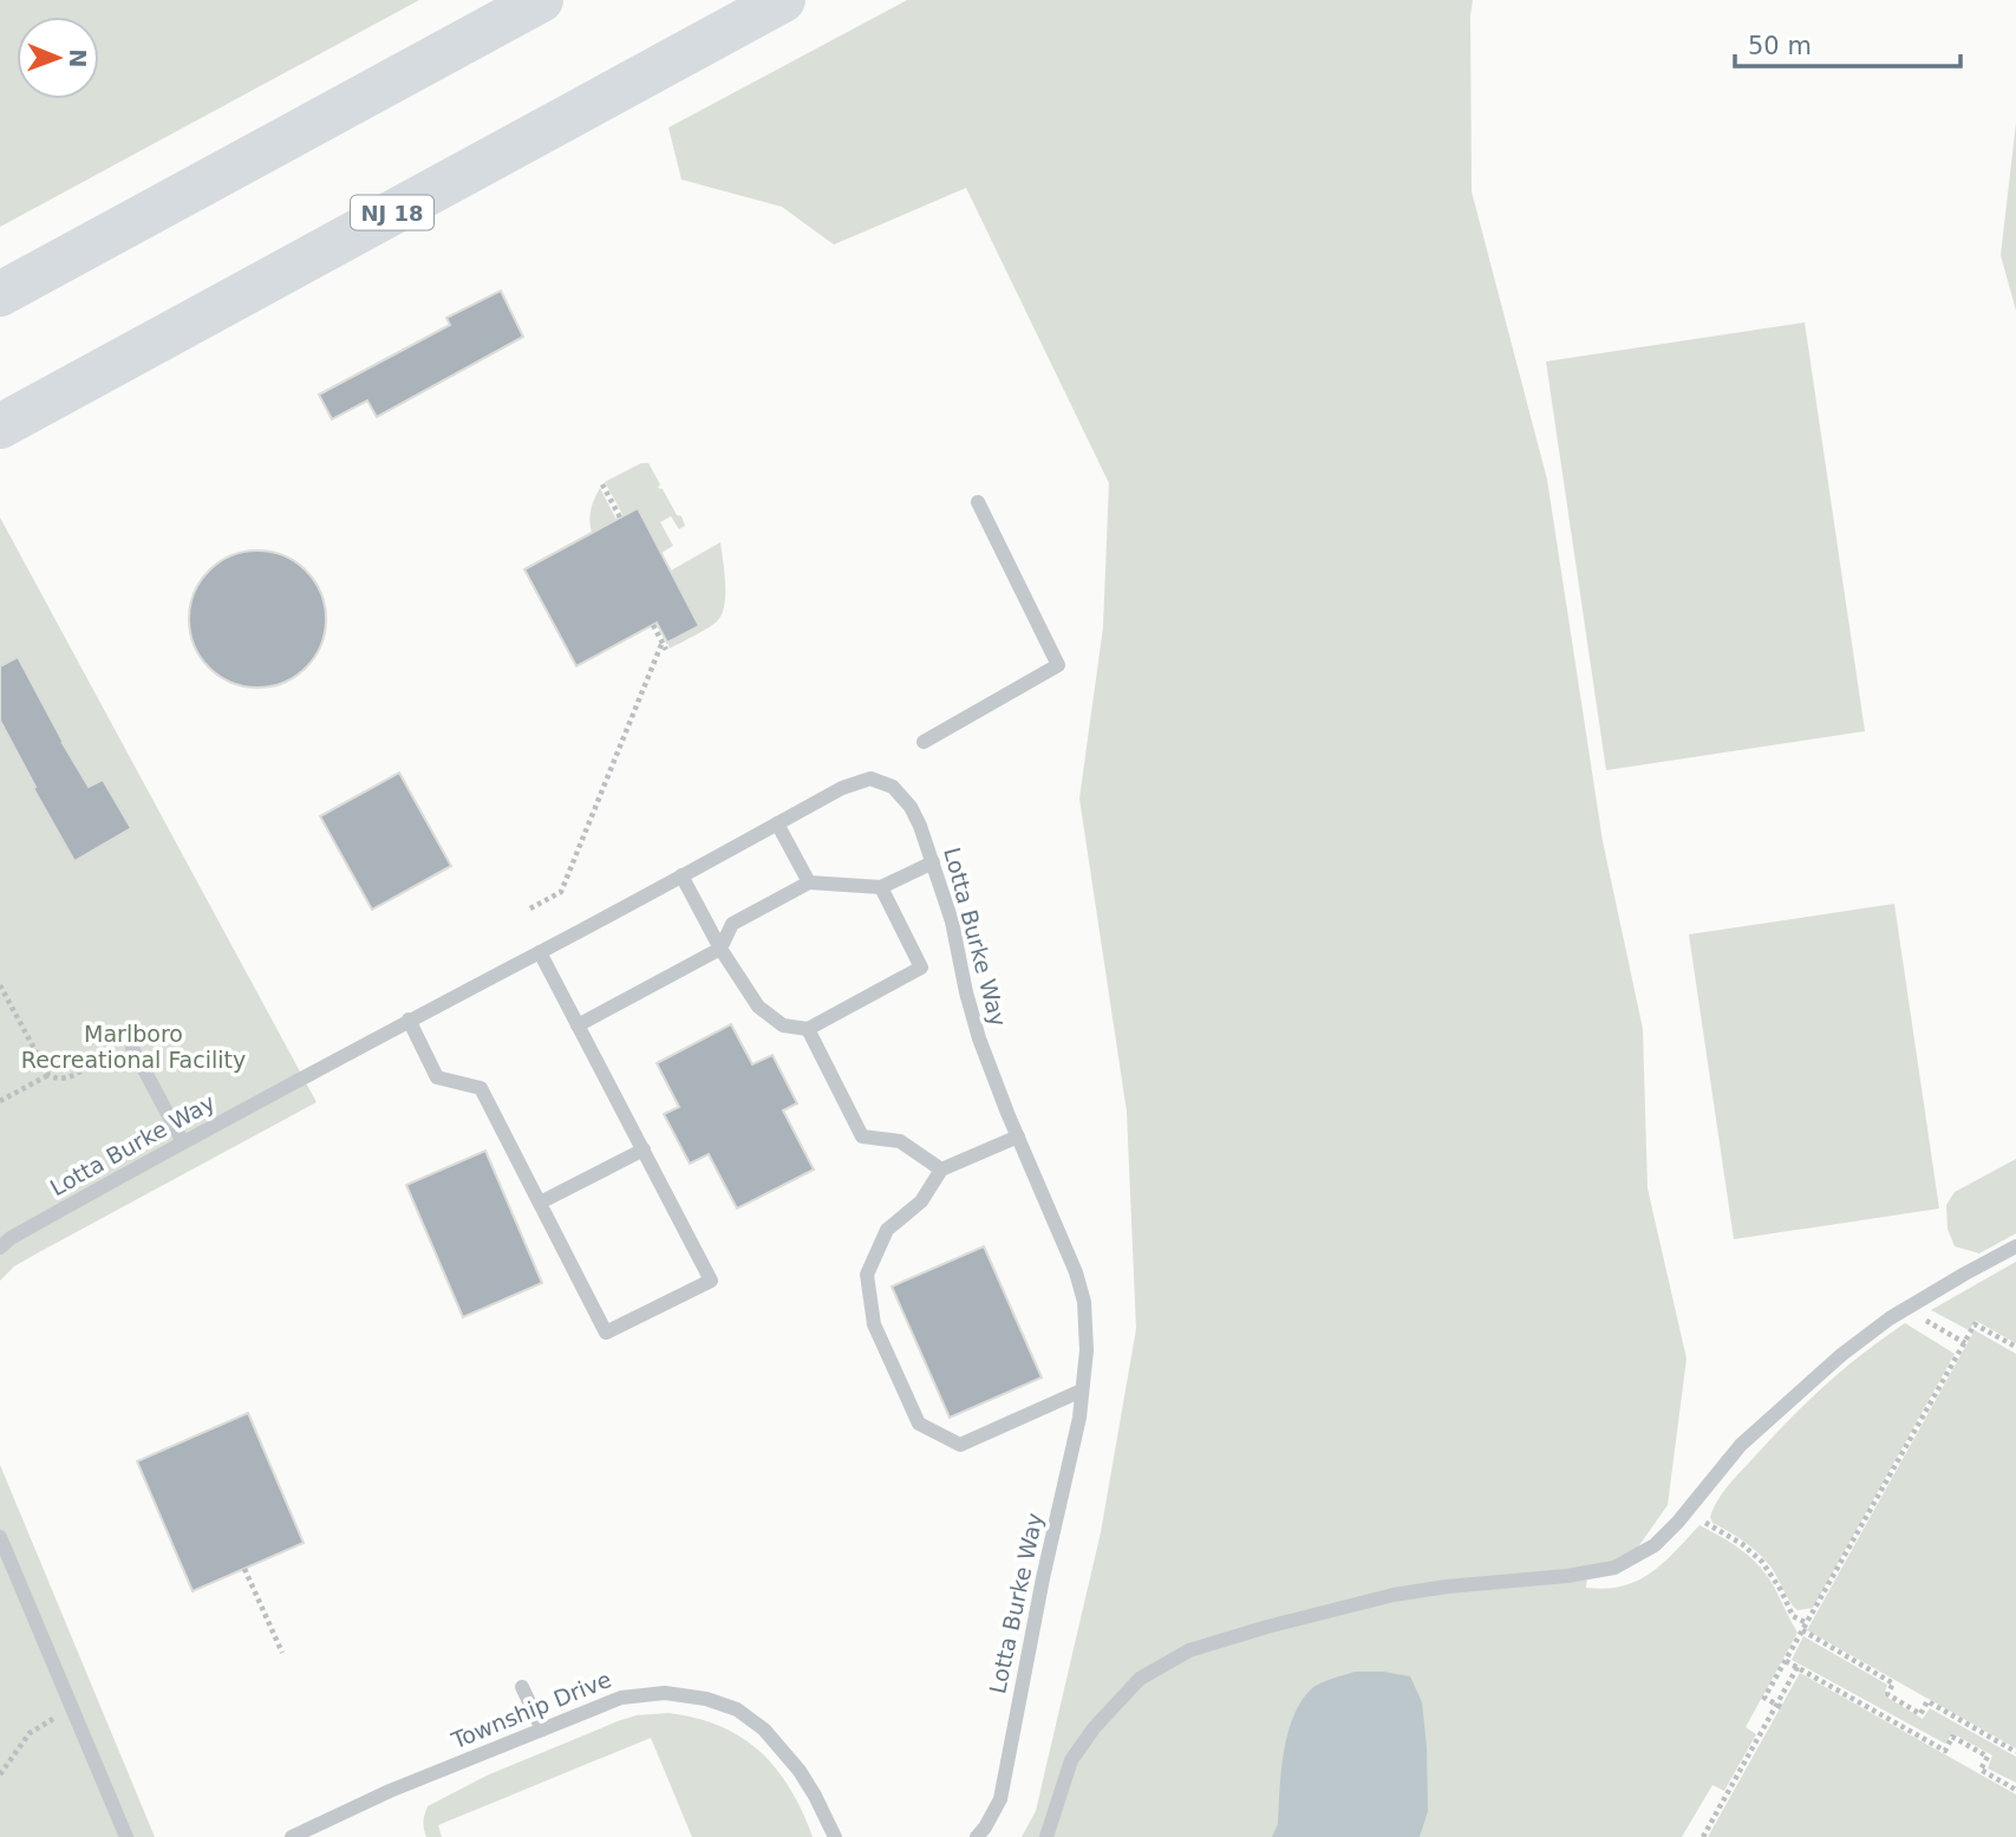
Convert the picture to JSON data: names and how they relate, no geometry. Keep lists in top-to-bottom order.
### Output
{
  "streets": {
    "highway": ["NJ 18"],
    "lane": ["Lotta Burke Way", "Township Drive"]
  },
  "parks": ["Marlboro Recreational Facility"],
  "scale_bar": "50 m",
  "north": "right"
}
